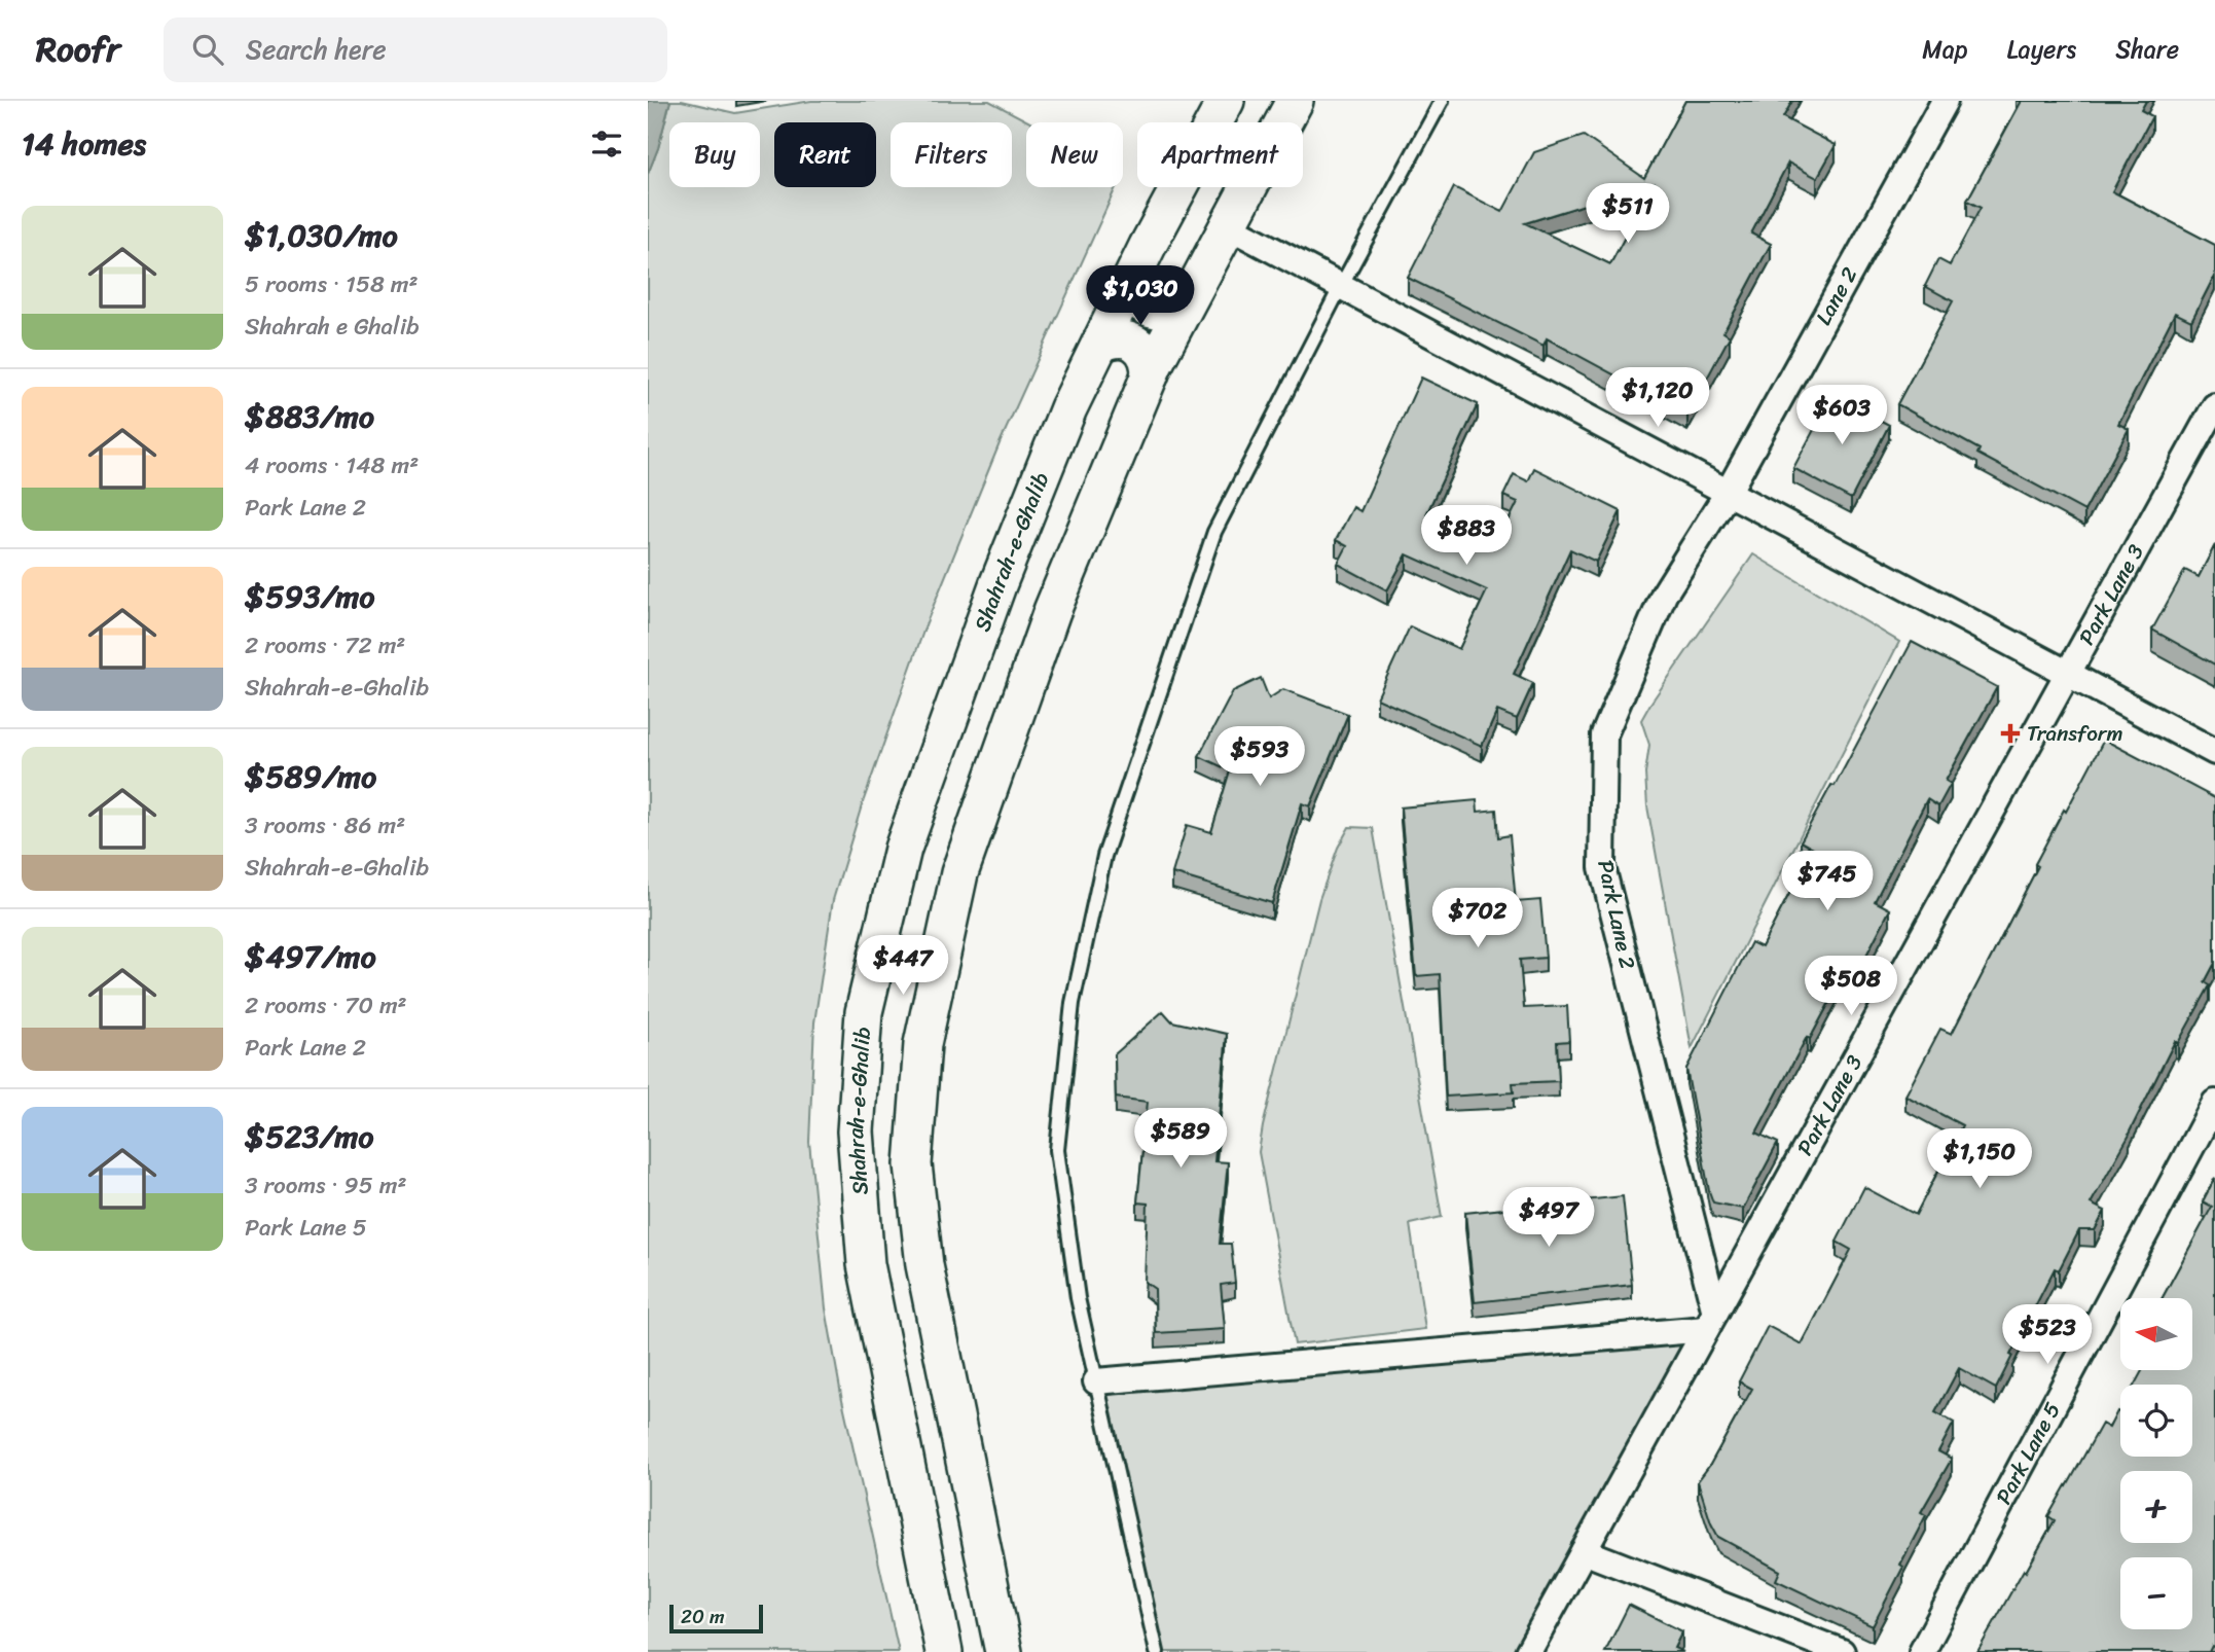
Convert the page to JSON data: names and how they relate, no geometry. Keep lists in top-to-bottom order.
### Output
{
  "streets": {
    "main road": ["Shahrah-e-Ghalib"],
    "street": [
      "Lane 2",
      "Park Lane 3",
      "Park Lane 2",
      "Park Lane 5"
    ]
  },
  "crossings": [
    ["Lane 2", "Park Lane 2"],
    ["Park Lane 3", "Park Lane 2"]
  ],
  "places": {
    "health": ["Transform"]
  },
  "scale_bar": "20 m",
  "north": "left",
  "page": {
    "header": "Roofr",
    "search": "Search here",
    "nav": ["Map", "Layers", "Share"],
    "heading": "14 homes",
    "chip": [
      "Buy",
      "Rent",
      "Filters",
      "New",
      "Apartment"
    ],
    "price": [
      "$511",
      "$1,030",
      "$1,120",
      "$603",
      "$883",
      "$593",
      "$745",
      "$702",
      "$447",
      "$508",
      "$589",
      "$1,150",
      "$497",
      "$523"
    ],
    "list": [
      {
        "name": "$1,030/mo",
        "note": "5 rooms · 158 m² · Shahrah e Ghalib"
      },
      {
        "name": "$883/mo",
        "note": "4 rooms · 148 m² · Park Lane 2"
      },
      {
        "name": "$593/mo",
        "note": "2 rooms · 72 m² · Shahrah-e-Ghalib"
      },
      {
        "name": "$589/mo",
        "note": "3 rooms · 86 m² · Shahrah-e-Ghalib"
      },
      {
        "name": "$497/mo",
        "note": "2 rooms · 70 m² · Park Lane 2"
      },
      {
        "name": "$523/mo",
        "note": "3 rooms · 95 m² · Park Lane 5"
      }
    ],
    "map_buttons": ["+", "−"],
    "scale": "20 m"
  }
}
